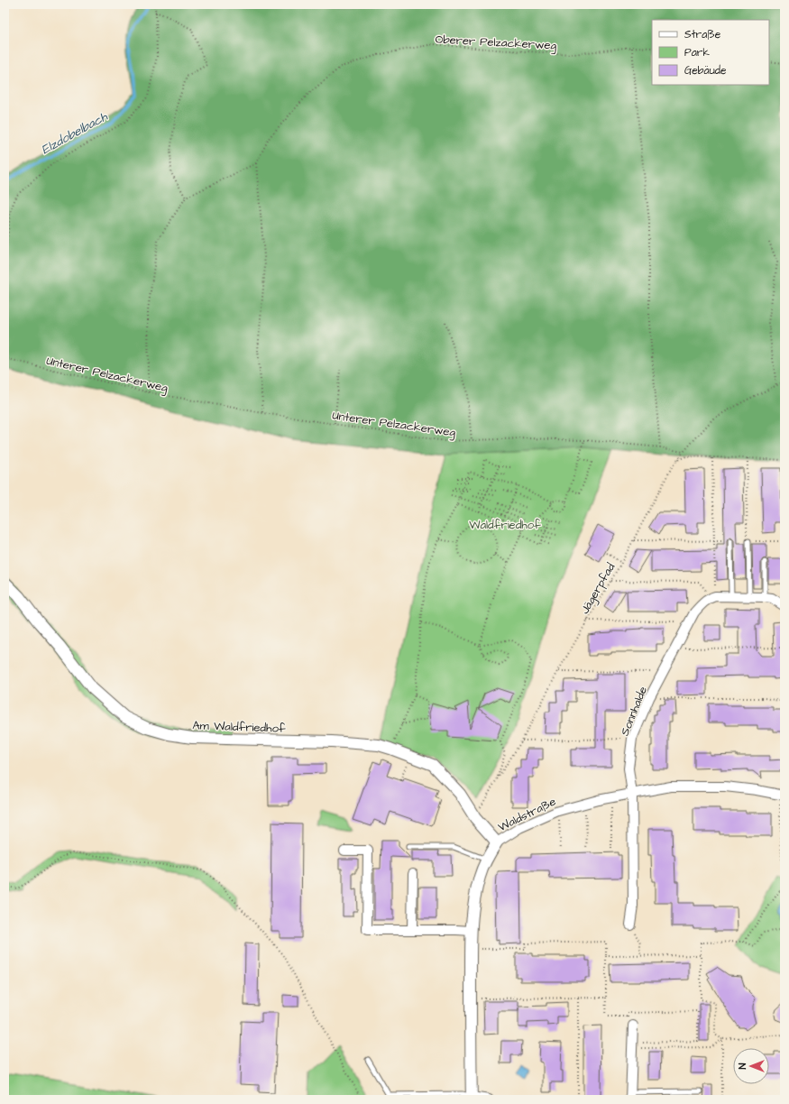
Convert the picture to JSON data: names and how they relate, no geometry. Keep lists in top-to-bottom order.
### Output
{
  "streets": {
    "street": ["Sonnhalde", "Am Waldfriedhof", "Waldstraße"],
    "path": ["Oberer Pelzackerweg", "Unterer Pelzackerweg", "Jägerpfad"]
  },
  "crossings": [
    ["Unterer Pelzackerweg", "Jägerpfad"],
    ["Jägerpfad", "Am Waldfriedhof"],
    ["Sonnhalde", "Waldstraße"],
    ["Am Waldfriedhof", "Waldstraße"]
  ],
  "water": ["Elzdobelbach"],
  "parks": ["Waldfriedhof"],
  "legend": ["Straße", "Park", "Gebäude"],
  "north": "left"
}
